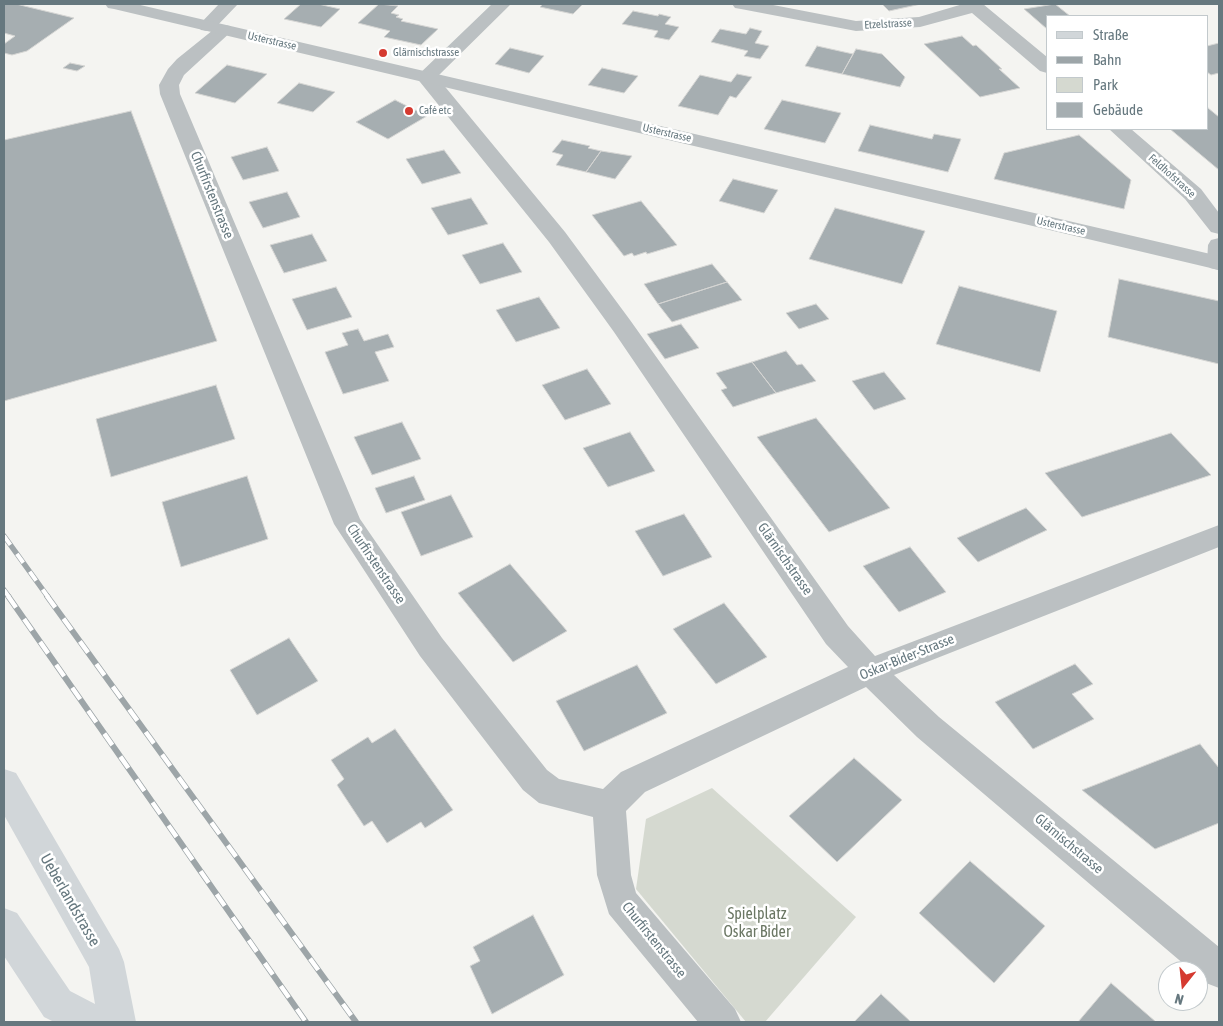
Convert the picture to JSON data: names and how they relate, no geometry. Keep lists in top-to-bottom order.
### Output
{
  "streets": {
    "main road": ["Ueberlandstrasse"],
    "street": [
      "Etzelstrasse",
      "Usterstrasse",
      "Feldhofstrasse",
      "Churfirstenstrasse",
      "Glärnischstrasse",
      "Oskar-Bider-Strasse"
    ]
  },
  "crossings": [
    ["Usterstrasse", "Churfirstenstrasse"],
    ["Usterstrasse", "Glärnischstrasse"],
    ["Churfirstenstrasse", "Oskar-Bider-Strasse"],
    ["Glärnischstrasse", "Oskar-Bider-Strasse"]
  ],
  "parks": ["Spielplatz Oskar Bider"],
  "places": ["Glärnischstrasse", "Café etc"],
  "legend": [
    "Straße",
    "Bahn",
    "Park",
    "Gebäude"
  ],
  "north": "bottom"
}
